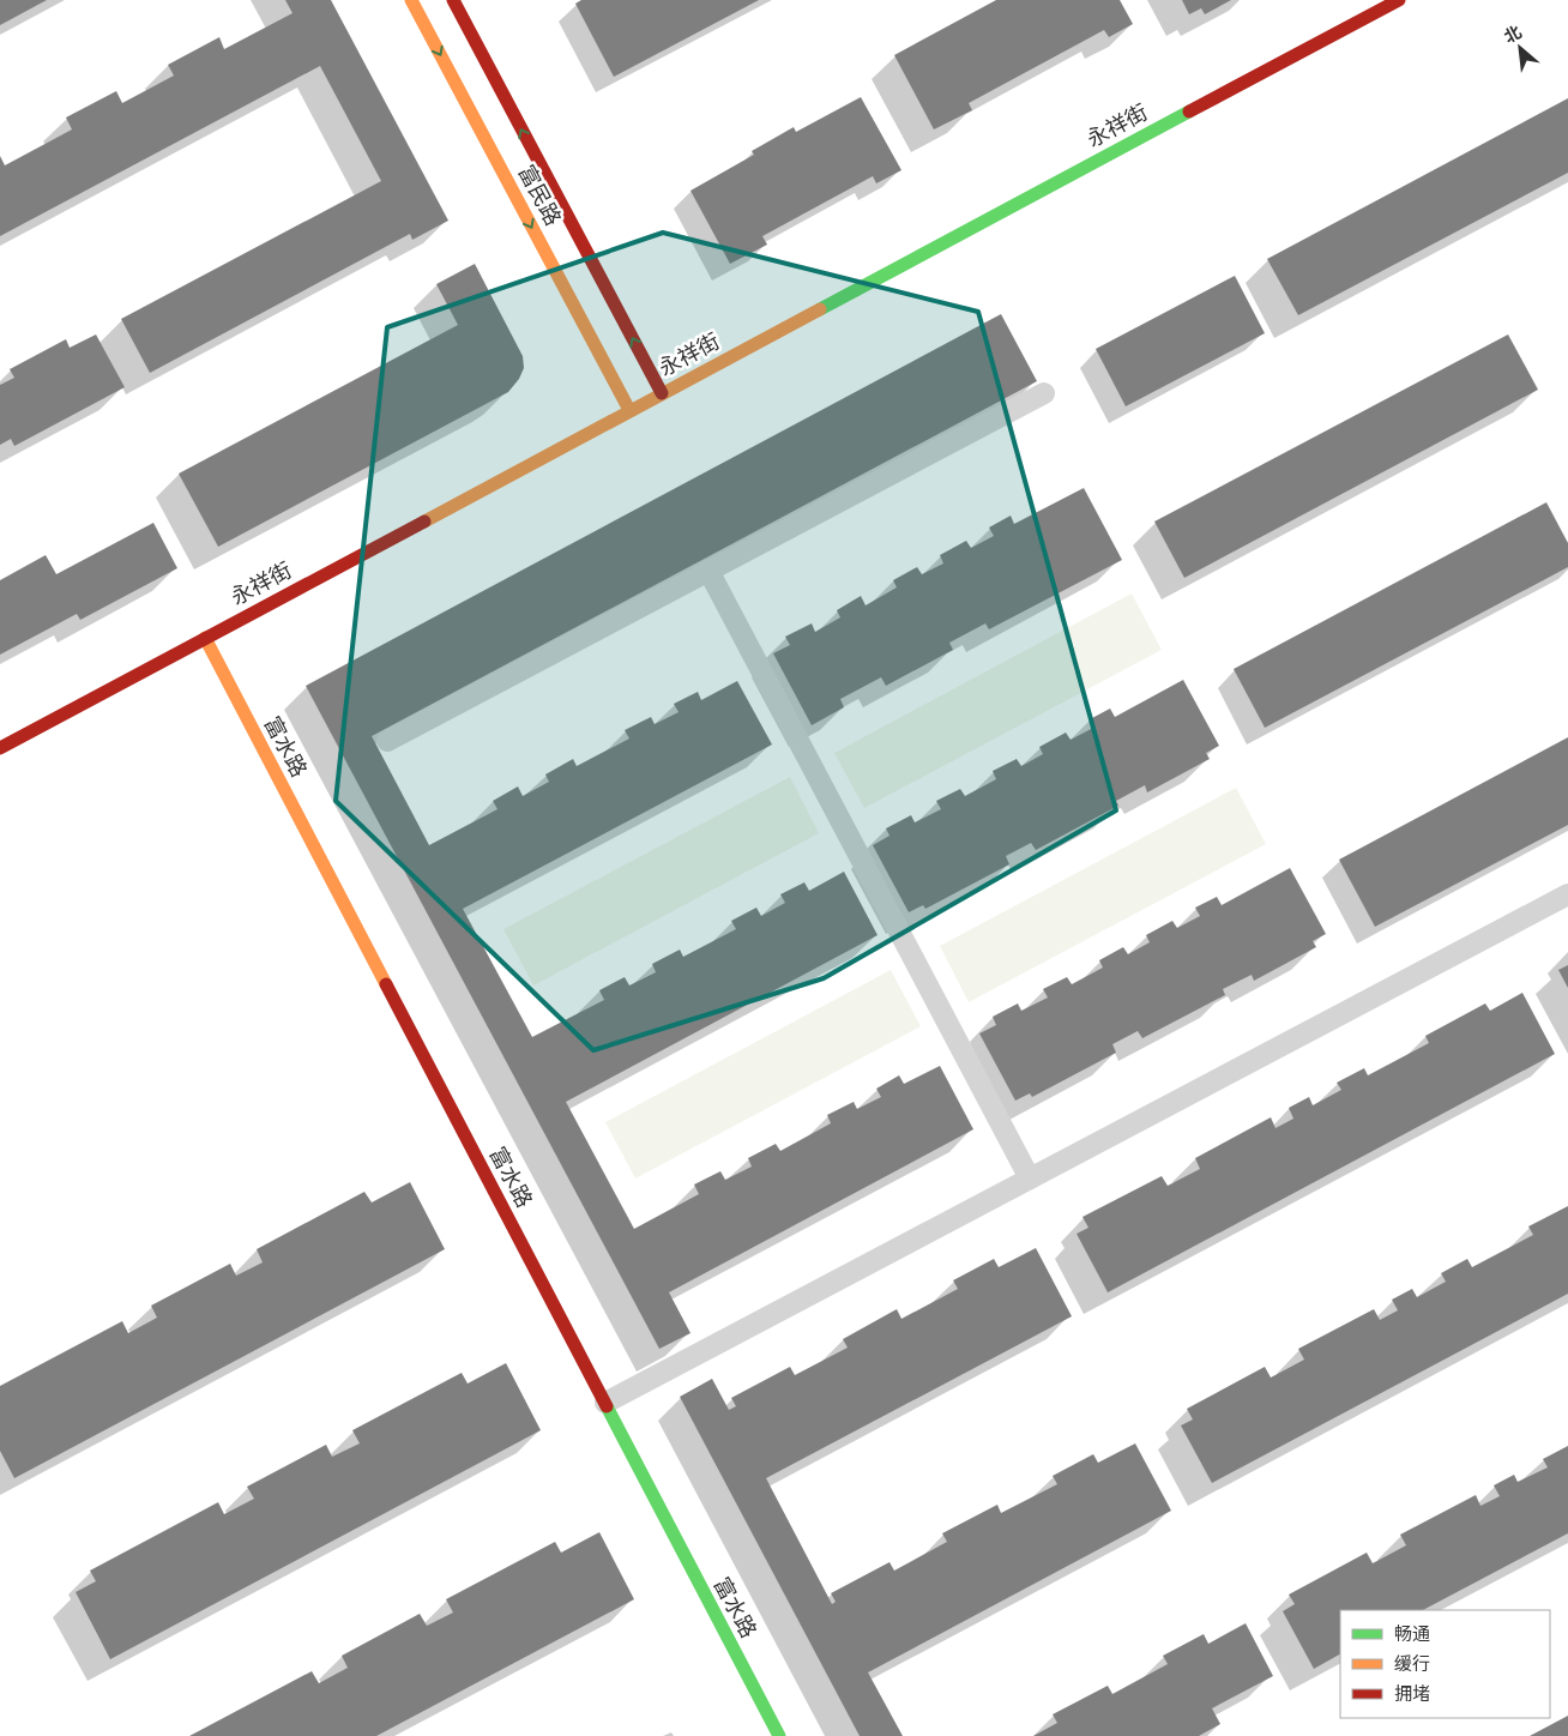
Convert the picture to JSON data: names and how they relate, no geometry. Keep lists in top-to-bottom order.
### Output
{
  "streets": {
    "street": ["永祥街", "富民路", "富水路"]
  },
  "crossings": [
    ["永祥街", "富民路"],
    ["永祥街", "富水路"]
  ],
  "legend": ["畅通", "缓行", "拥堵"],
  "north": "top left"
}
